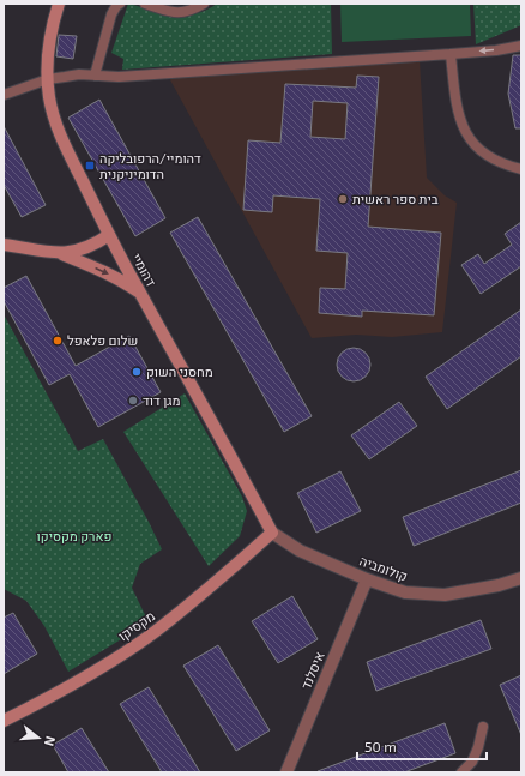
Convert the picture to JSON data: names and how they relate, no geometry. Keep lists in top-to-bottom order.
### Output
{
  "streets": {
    "street": [
      "דהומיי",
      "קולומביה",
      "מקסיקו",
      "איסלנד"
    ]
  },
  "crossings": [
    ["דהומיי", "קולומביה"],
    ["דהומיי", "מקסיקו"],
    ["קולומביה", "מקסיקו"],
    ["קולומביה", "איסלנד"]
  ],
  "parks": ["פארק מקסיקו"],
  "places": {
    "transit": ["דהומיי/הרפובליקה הדומיניקנית"],
    "other": [
      "בית ספר ראשית",
      "שלום פלאפל",
      "מחסני השוק",
      "מגן דוד"
    ]
  },
  "scale_bar": "50 m",
  "north": "right"
}
